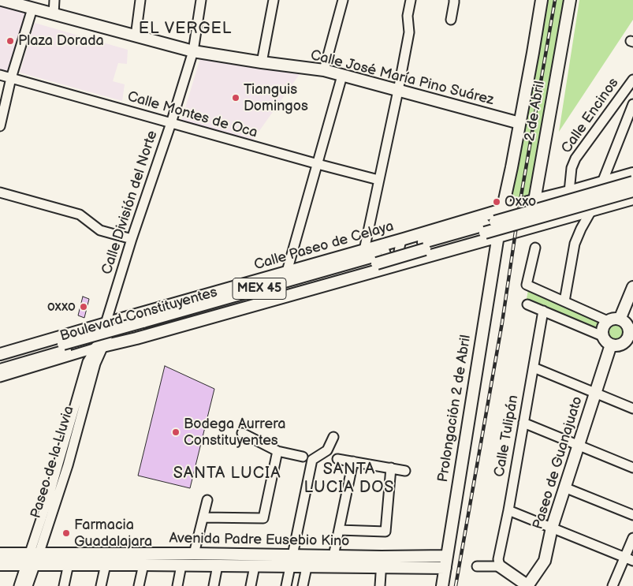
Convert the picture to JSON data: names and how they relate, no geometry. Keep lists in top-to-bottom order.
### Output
{
  "streets": {
    "main road": [
      "Calle José María Pino Suárez",
      "2 de Abril",
      "Calle Paseo de Celaya",
      "MEX 45",
      "Boulevard Constituyentes",
      "Prolongación 2 de Abril",
      "Paseo de Guanajuato",
      "Avenida Padre Eusebio Kino"
    ],
    "street": [
      "Calle Montes de Oca",
      "Calle Encinos",
      "Calle División del Norte",
      "Calle Tulipán",
      "Paseo de la Lluvia"
    ]
  },
  "crossings": [
    ["Calle José María Pino Suárez", "Calle División del Norte"],
    ["Calle José María Pino Suárez", "Prolongación 2 de Abril"],
    ["2 de Abril", "Calle Paseo de Celaya"],
    ["Calle Montes de Oca", "Calle División del Norte"],
    ["Calle Encinos", "Calle Paseo de Celaya"],
    ["Calle División del Norte", "Calle Paseo de Celaya"],
    ["Calle División del Norte", "Paseo de la Lluvia"],
    ["Calle Paseo de Celaya", "MEX 45"],
    ["Calle Paseo de Celaya", "Boulevard Constituyentes"],
    ["Calle Paseo de Celaya", "Prolongación 2 de Abril"],
    ["Calle Paseo de Celaya", "Paseo de la Lluvia"],
    ["MEX 45", "Boulevard Constituyentes"],
    ["Prolongación 2 de Abril", "Avenida Padre Eusebio Kino"],
    ["Paseo de la Lluvia", "Avenida Padre Eusebio Kino"]
  ],
  "districts": ["EL VERGEL", "SANTA LUCIA DOS", "SANTA LUCIA"],
  "places": [
    "Plaza Dorada",
    "Tianguis Domingos",
    "Oxxo",
    "oxxo",
    "Bodega Aurrera Constituyentes",
    "Farmacia Guadalajara"
  ]
}
